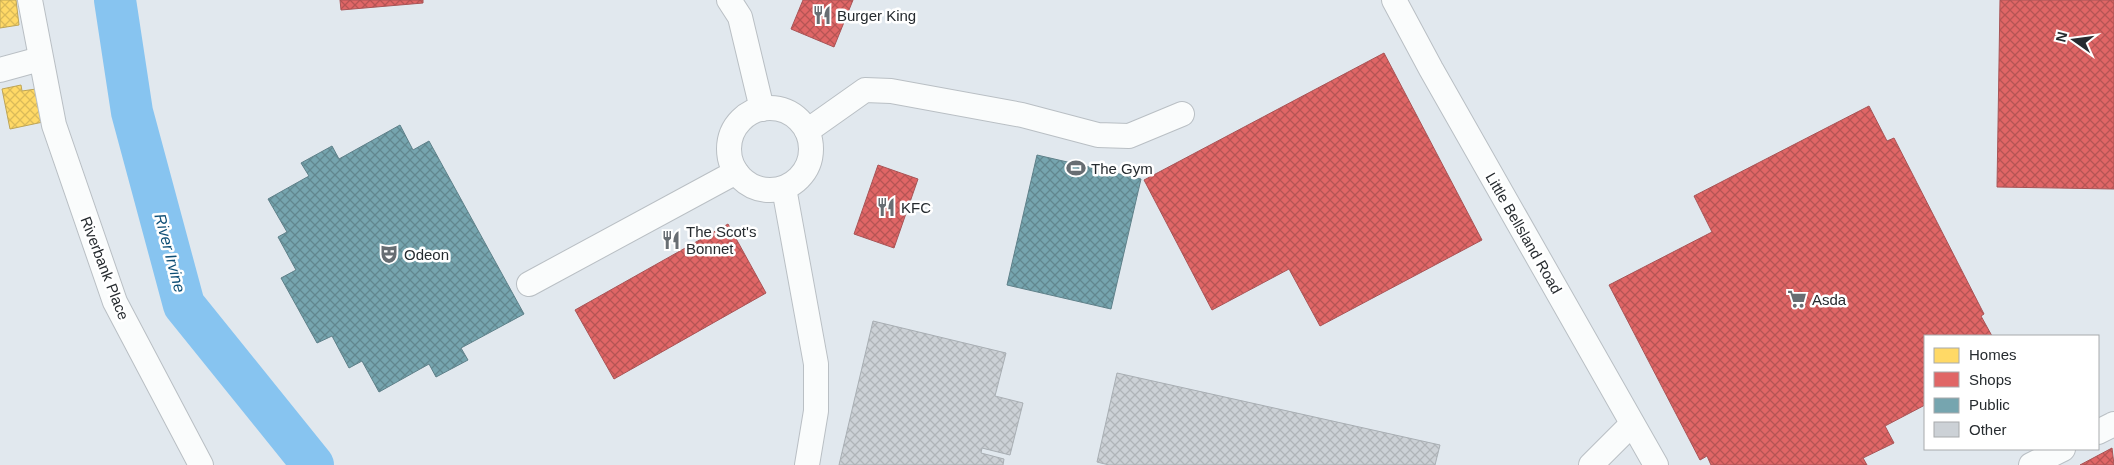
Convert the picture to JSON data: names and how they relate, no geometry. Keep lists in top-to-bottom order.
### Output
{
  "streets": {
    "street": ["Little Bellsland Road", "Riverbank Place"]
  },
  "water": ["River Irvine"],
  "places": {
    "restaurant": ["Burger King", "KFC", "The Scot's Bonnet"],
    "sports": ["The Gym"],
    "theatre": ["Odeon"],
    "supermarket": ["Asda"]
  },
  "legend": [
    "Homes",
    "Shops",
    "Public",
    "Other"
  ],
  "north": "left"
}
